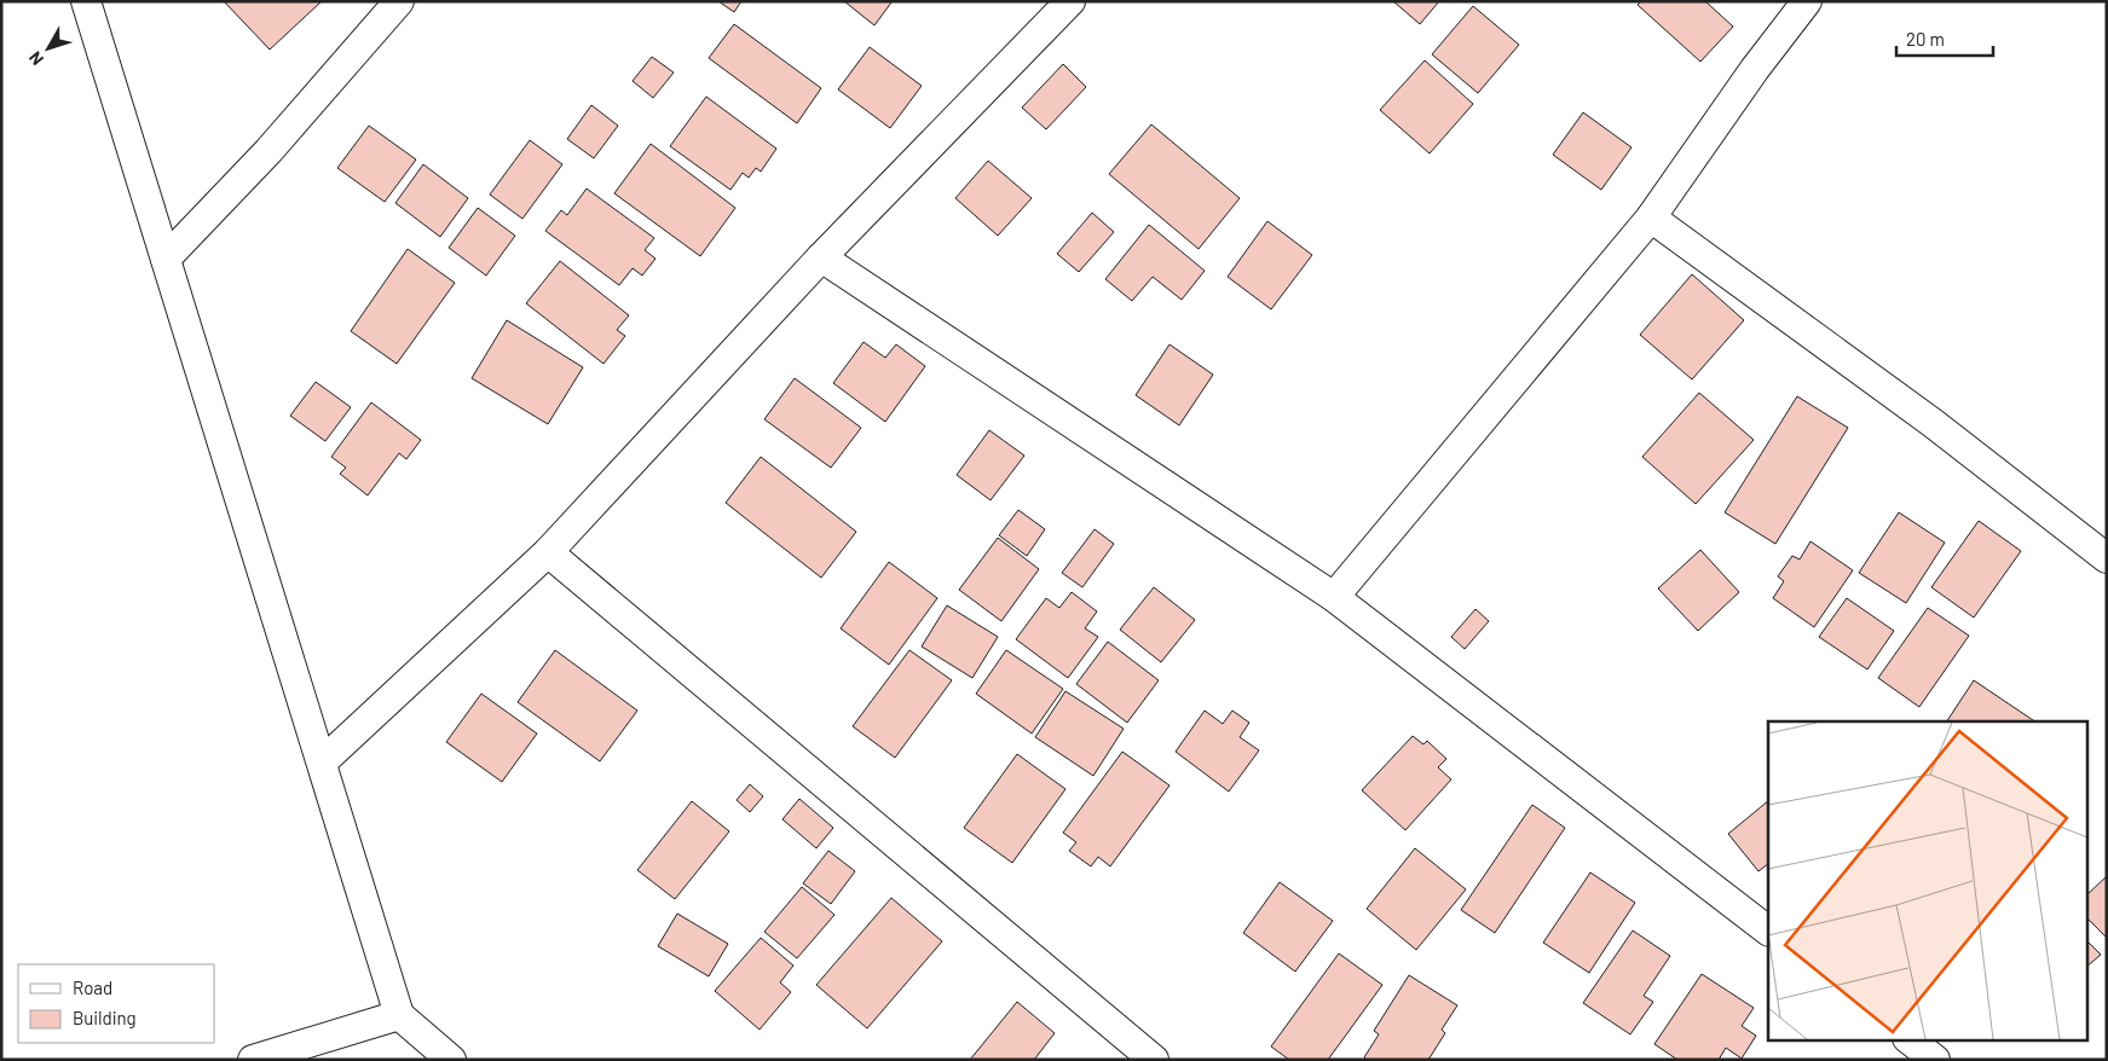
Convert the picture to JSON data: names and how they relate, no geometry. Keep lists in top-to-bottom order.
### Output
{
  "legend": ["Road", "Building"],
  "scale_bar": "20 m",
  "north": "bottom left"
}
